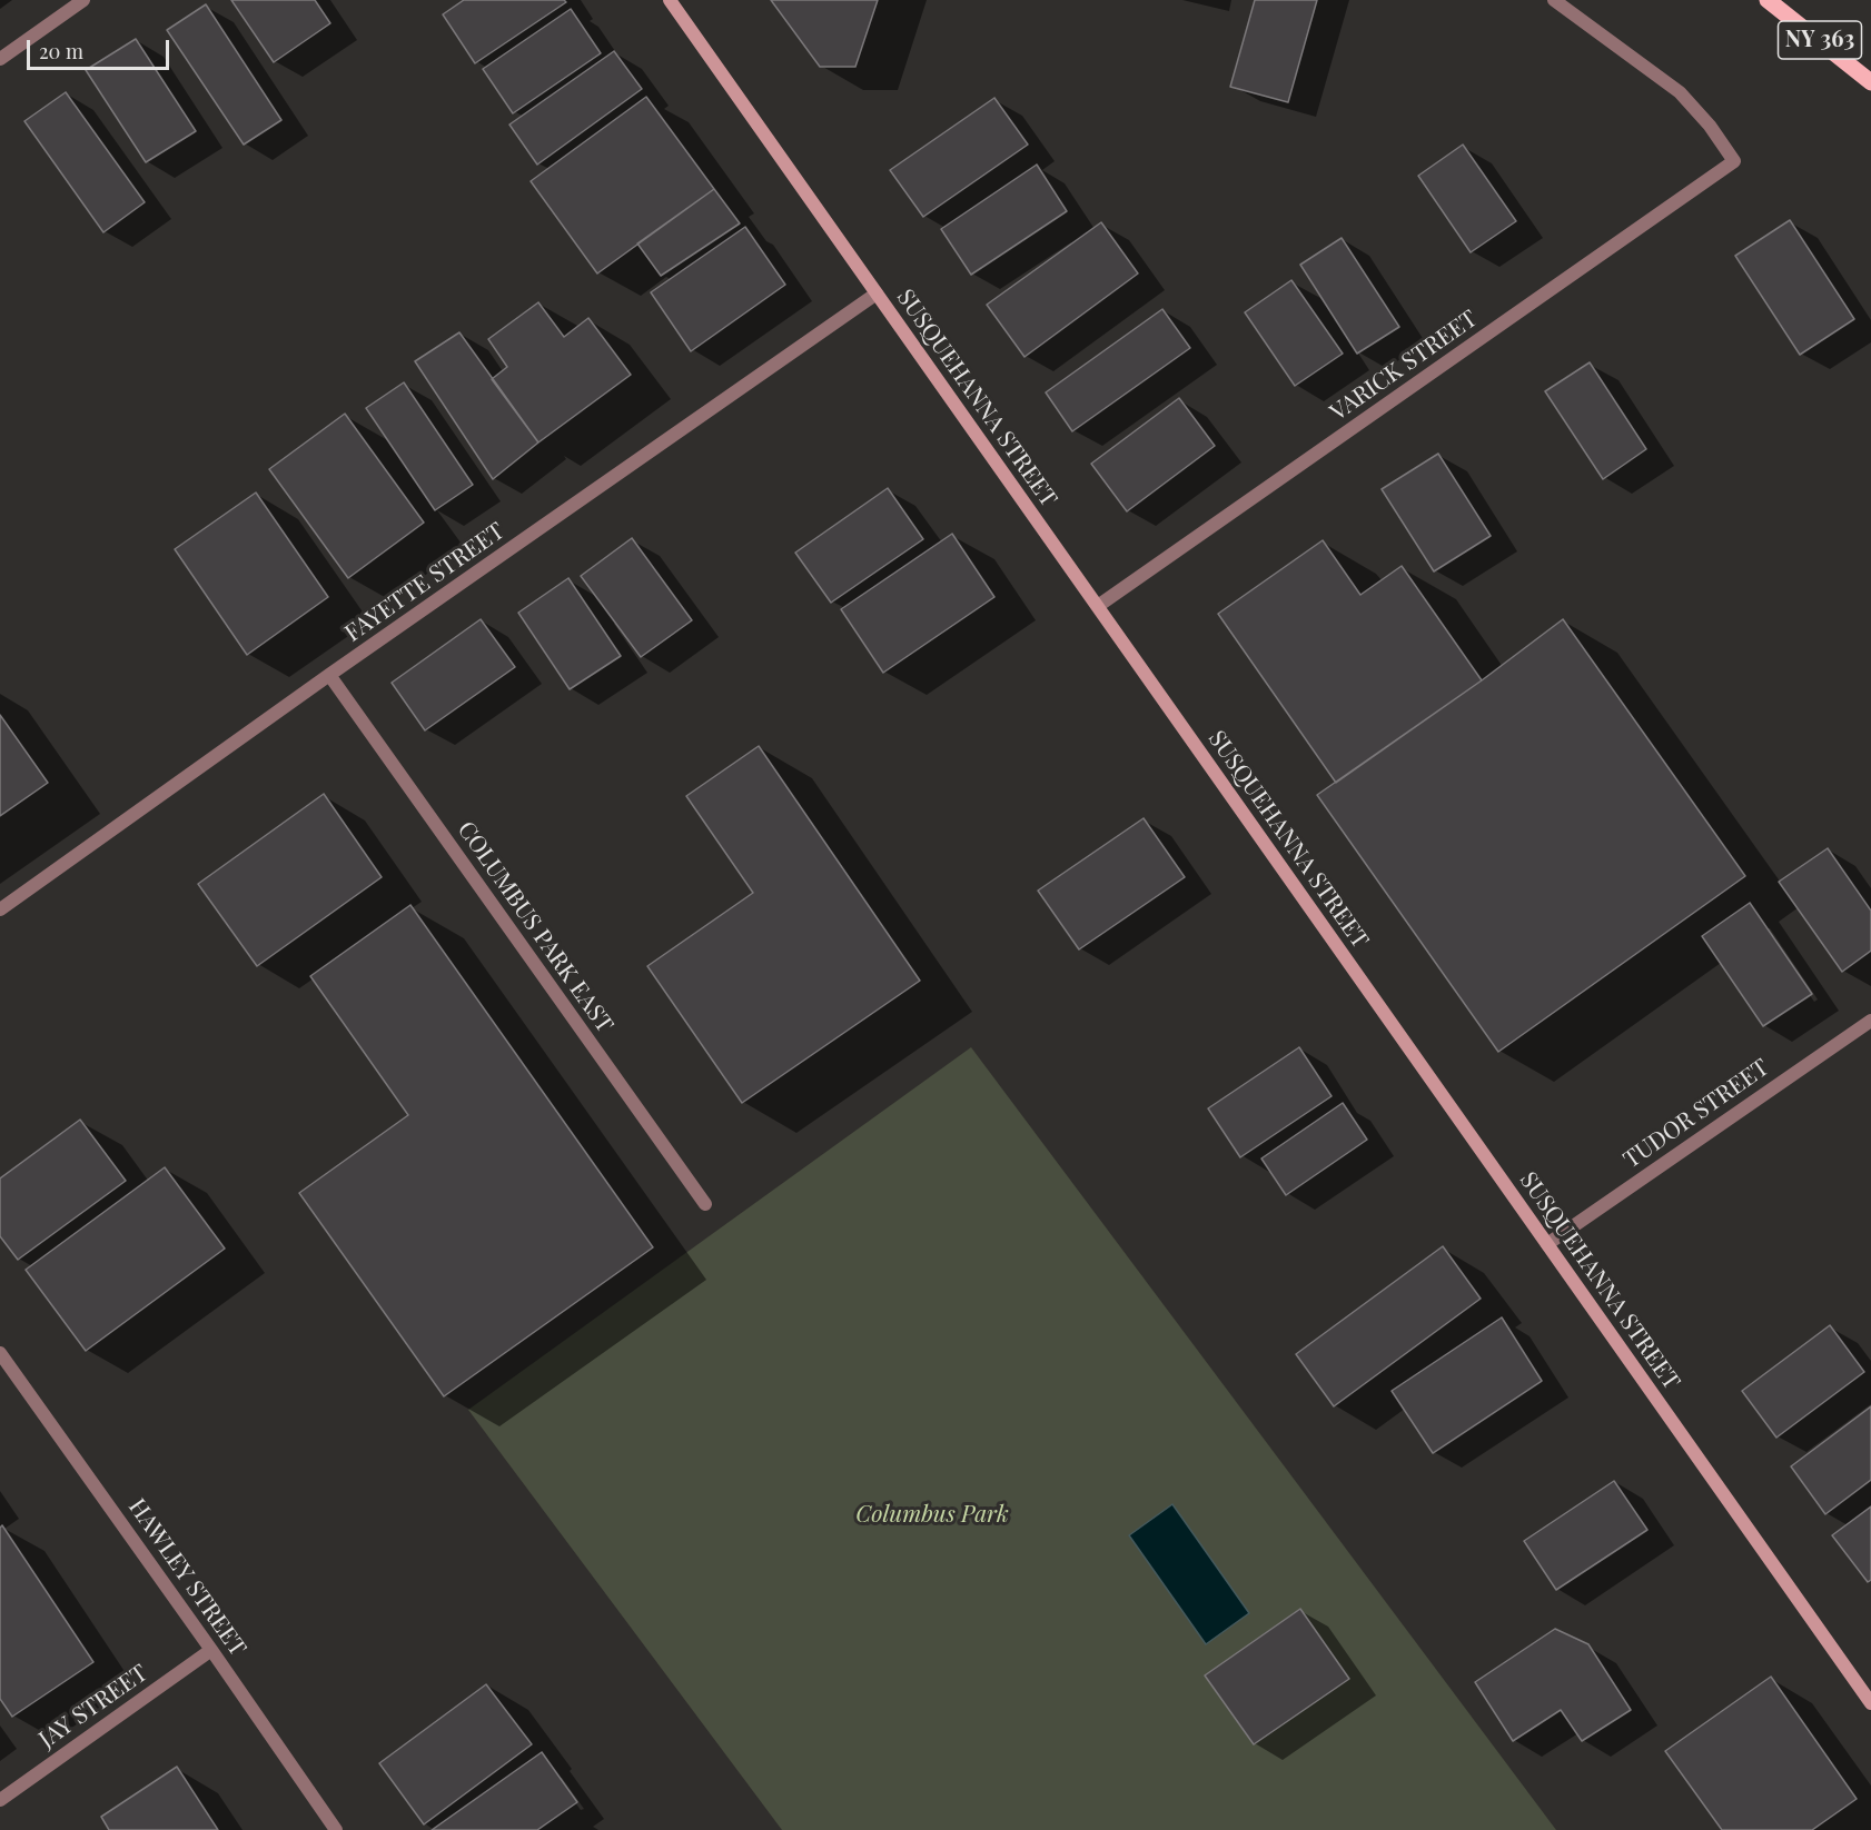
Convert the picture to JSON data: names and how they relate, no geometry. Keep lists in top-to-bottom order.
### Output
{
  "streets": {
    "main road": ["NY 363"],
    "street": [
      "VARICK STREET",
      "SUSQUEHANNA STREET",
      "FAYETTE STREET",
      "COLUMBUS PARK EAST",
      "TUDOR STREET",
      "HAWLEY STREET",
      "JAY STREET"
    ]
  },
  "crossings": [
    ["VARICK STREET", "SUSQUEHANNA STREET"],
    ["SUSQUEHANNA STREET", "FAYETTE STREET"],
    ["SUSQUEHANNA STREET", "TUDOR STREET"],
    ["FAYETTE STREET", "COLUMBUS PARK EAST"],
    ["HAWLEY STREET", "JAY STREET"]
  ],
  "parks": ["Columbus Park"],
  "scale_bar": "20 m"
}
